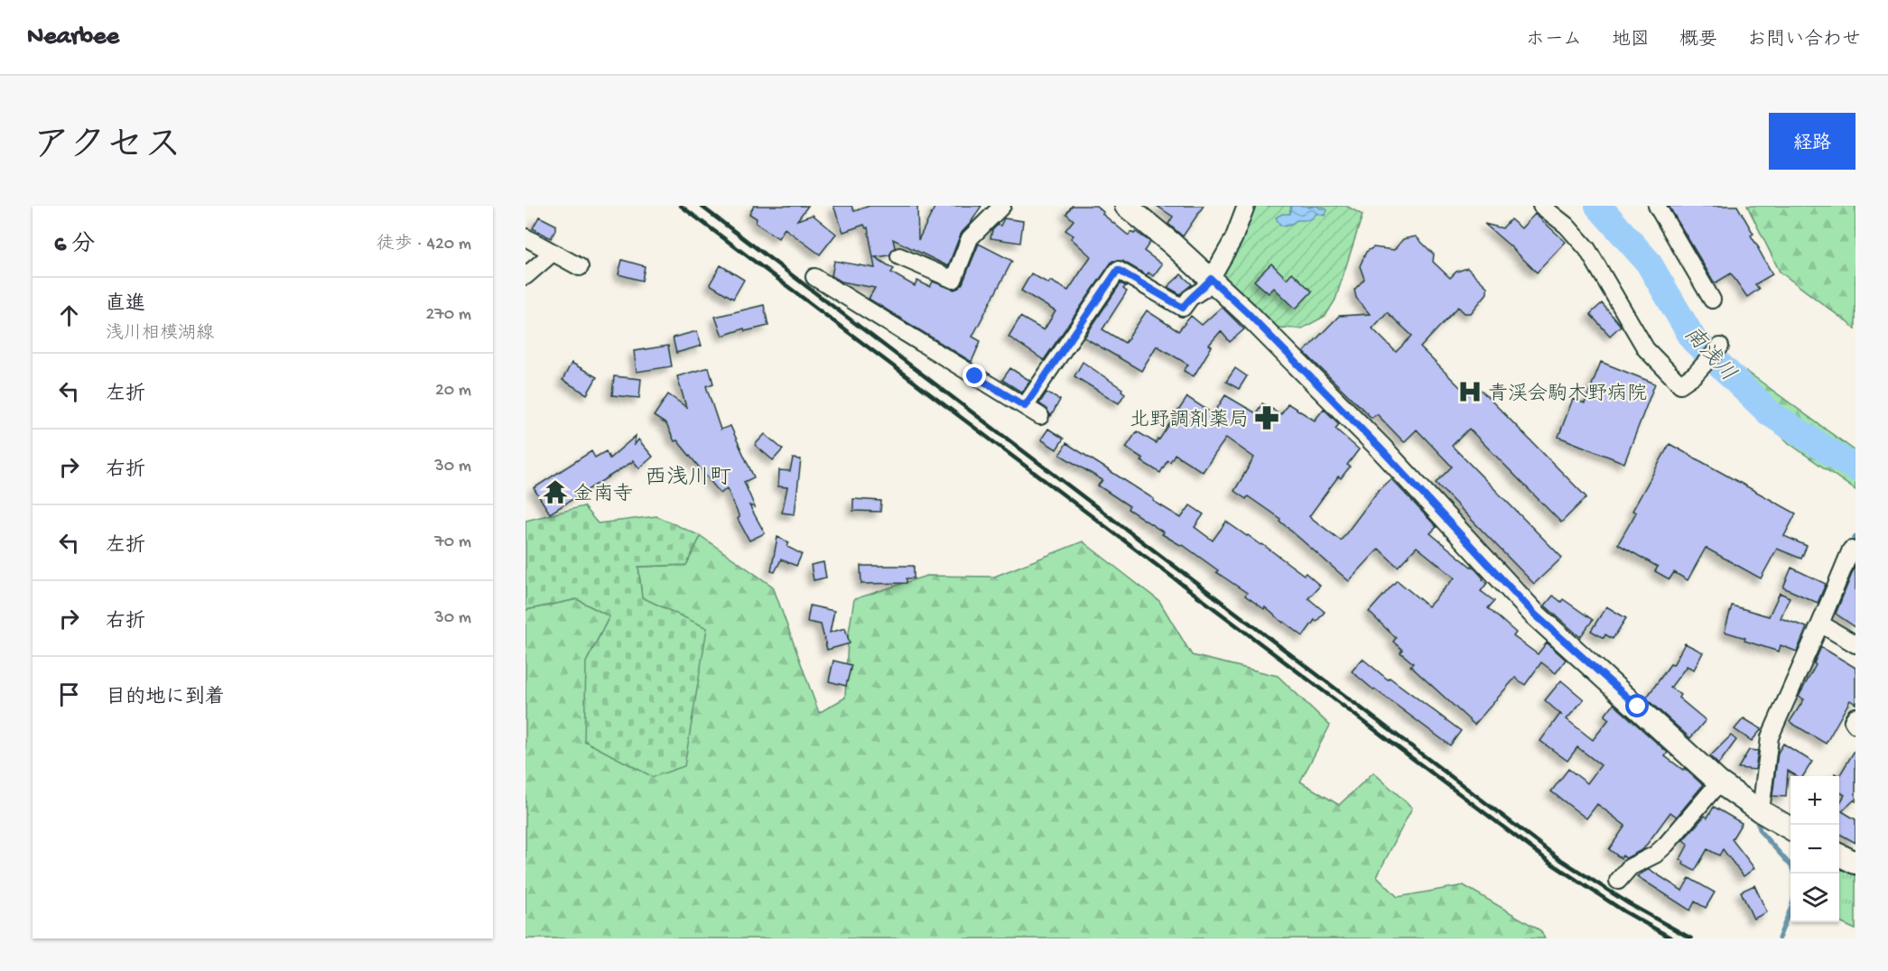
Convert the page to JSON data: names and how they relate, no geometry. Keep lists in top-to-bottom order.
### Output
{
  "districts": ["西浅川町"],
  "water": ["南浅川"],
  "places": {
    "hospital": ["青渓会駒木野病院"],
    "pharmacy": ["北野調剤薬局"],
    "temple": ["金南寺"]
  },
  "page": {
    "header": "Nearbee",
    "nav": [
      "ホーム",
      "地図",
      "概要",
      "お問い合わせ"
    ],
    "title": "アクセス",
    "buttons": "経路",
    "heading": ["6 分", "徒歩 · 420 m"],
    "list": [
      ["直進", "浅川相模湖線", "270 m"],
      ["左折", "20 m"],
      ["右折", "30 m"],
      ["左折", "70 m"],
      ["右折", "30 m"],
      "目的地に到着"
    ],
    "map_buttons": ["+", "−"]
  }
}
